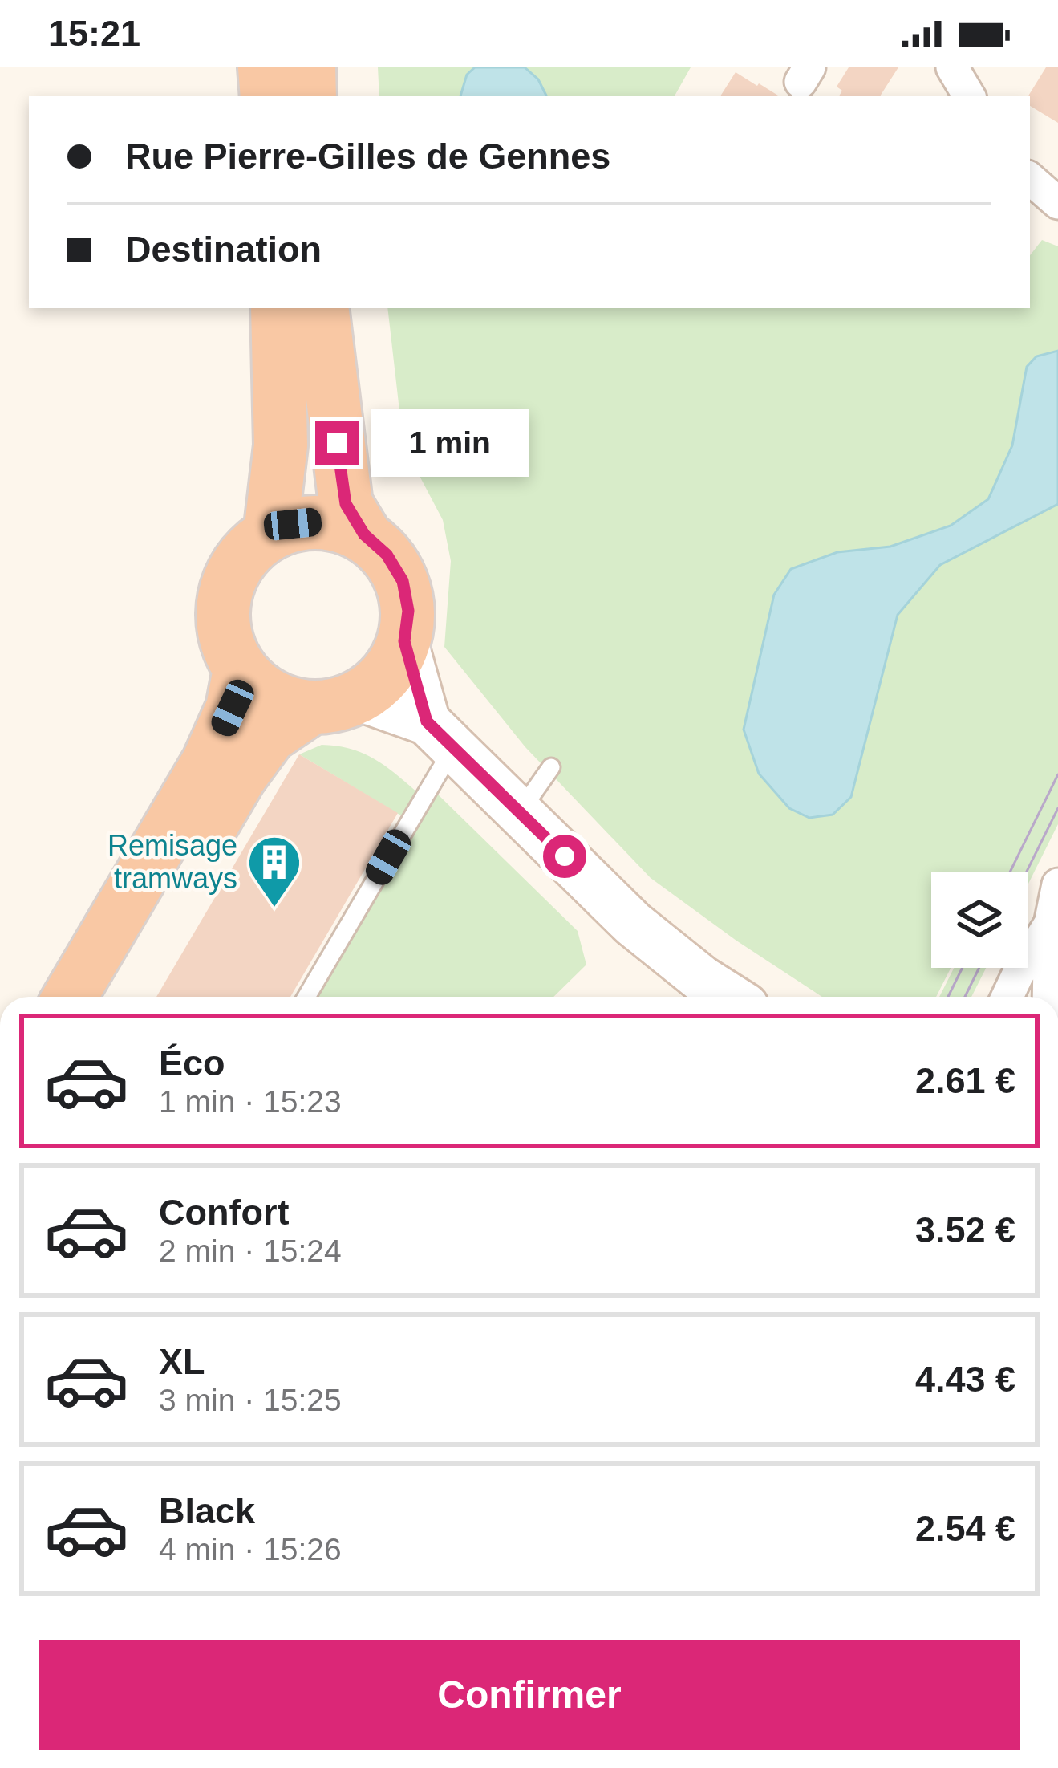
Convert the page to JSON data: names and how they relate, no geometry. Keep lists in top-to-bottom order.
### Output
{
  "places": {
    "building": ["Remisage tramways"]
  },
  "page": {
    "status": "15:21",
    "banner": ["Rue Pierre-Gilles de Gennes", "Destination"],
    "bubble": "1 min",
    "list": [
      {
        "name": "Éco",
        "note": "1 min · 15:23",
        "value": "2.61 €"
      },
      {
        "name": "Confort",
        "note": "2 min · 15:24",
        "value": "3.52 €"
      },
      {
        "name": "XL",
        "note": "3 min · 15:25",
        "value": "4.43 €"
      },
      {
        "name": "Black",
        "note": "4 min · 15:26",
        "value": "2.54 €"
      }
    ],
    "buttons": "Confirmer"
  }
}
